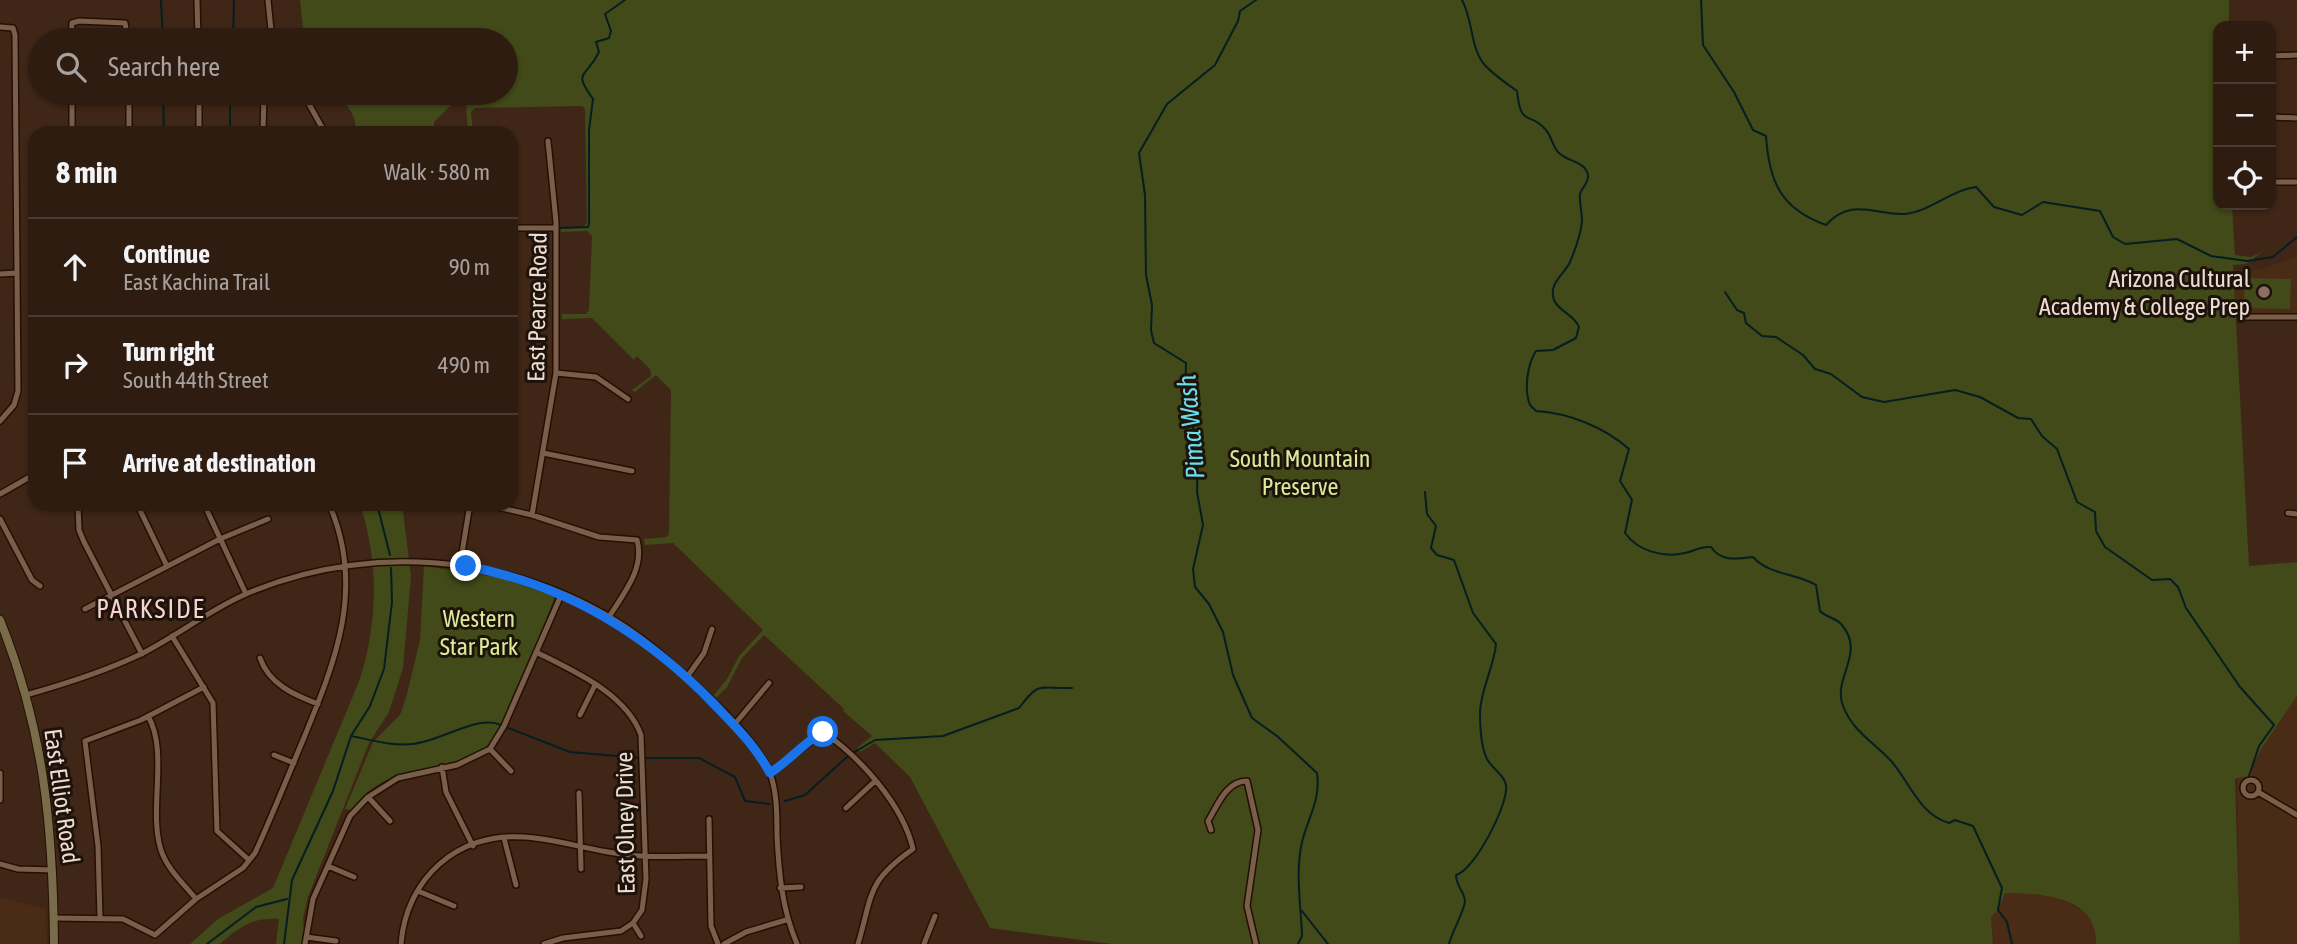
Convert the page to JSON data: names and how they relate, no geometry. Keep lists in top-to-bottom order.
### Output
{
  "streets": {
    "main road": ["East Elliot Road"],
    "street": ["East Pearce Road", "East Olney Drive"]
  },
  "districts": ["PARKSIDE"],
  "water": ["Pima Wash"],
  "parks": ["South Mountain Preserve", "Western Star Park"],
  "places": ["Arizona Cultural Academy & College Prep"],
  "page": {
    "map_buttons": ["+", "−"],
    "search": "Search here",
    "heading": ["8 min", "Walk · 580 m"],
    "list": [
      ["Continue", "East Kachina Trail", "90 m"],
      ["Turn right", "South 44th Street", "490 m"],
      "Arrive at destination"
    ]
  }
}
